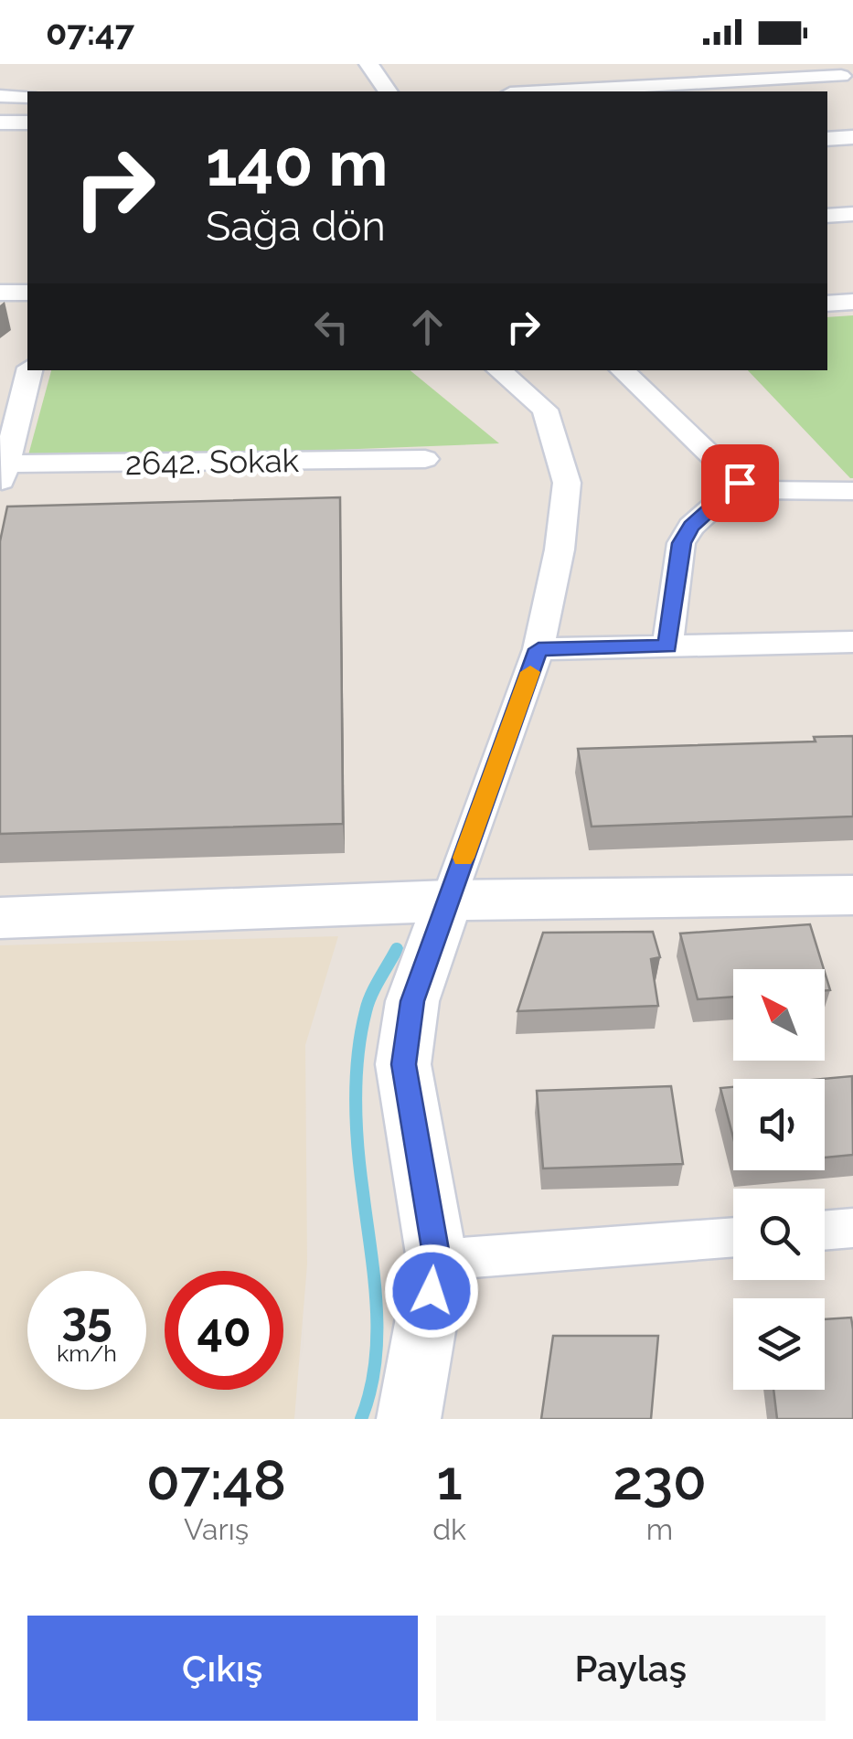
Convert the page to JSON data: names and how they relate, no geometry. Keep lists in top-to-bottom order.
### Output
{
  "streets": {
    "street": ["2642. Sokak"]
  },
  "north": "top left",
  "page": {
    "status": "07:47",
    "turn": ["140 m", "Sağa dön"],
    "speed": "35 km/h",
    "limit": "40",
    "eta": [
      "07:48",
      "Varış",
      "1",
      "dk",
      "230",
      "m"
    ],
    "buttons": ["Çıkış", "Paylaş"]
  }
}
